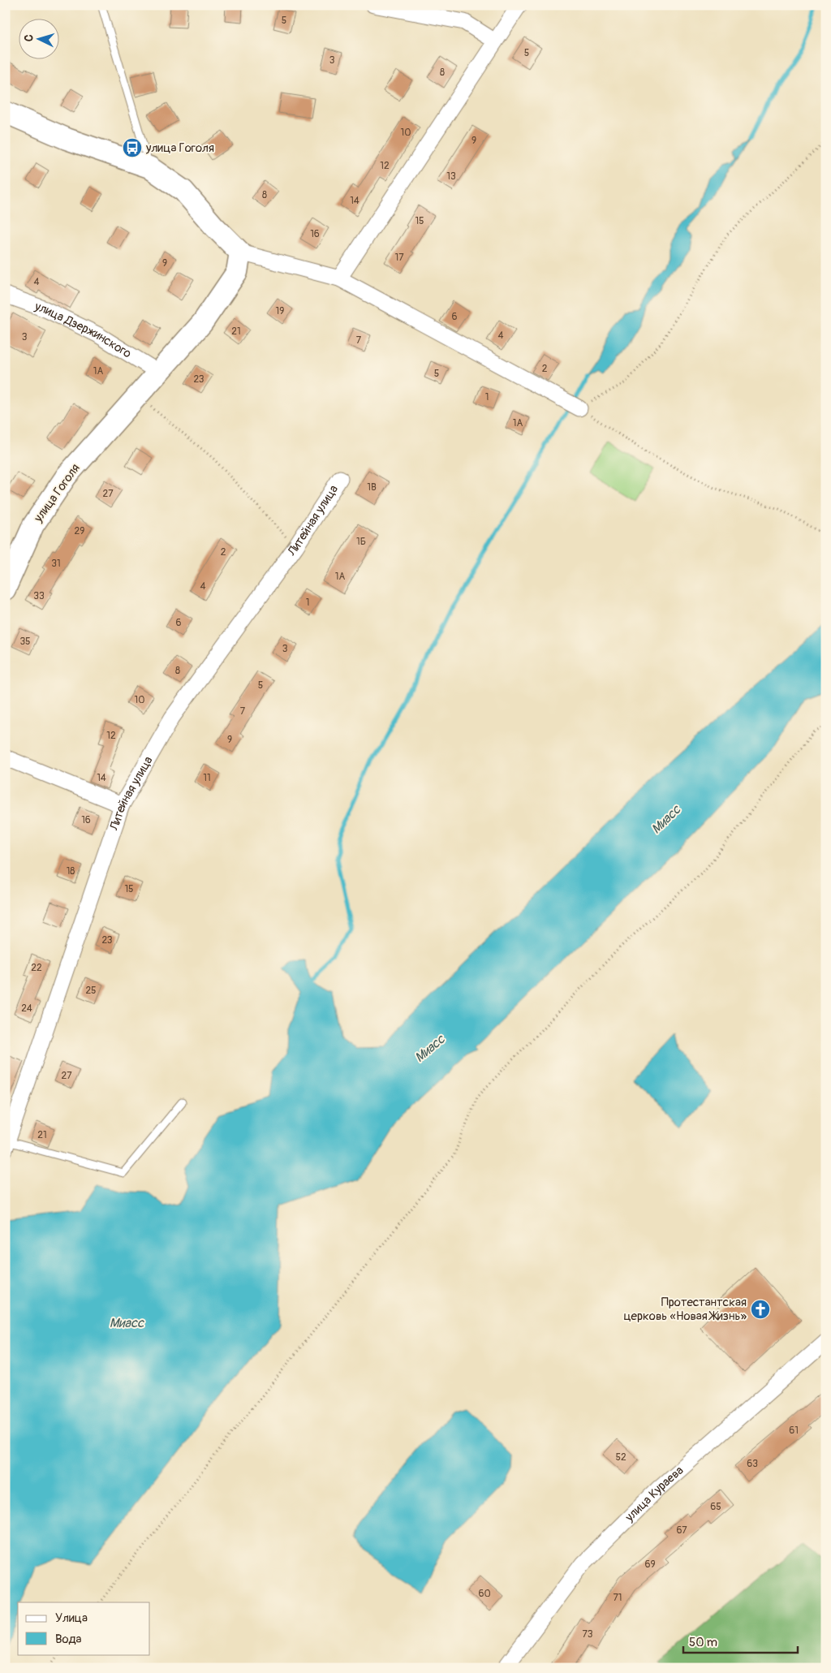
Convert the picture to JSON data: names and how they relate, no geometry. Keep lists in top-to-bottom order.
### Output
{
  "streets": {
    "street": [
      "улица Дзержинского",
      "улица Гоголя",
      "Литейная улица",
      "улица Кураева"
    ]
  },
  "crossings": [
    ["улица Дзержинского", "улица Гоголя"]
  ],
  "water": ["Миасс"],
  "places": {
    "bus stop": ["улица Гоголя"],
    "church": ["Протестантская церковь «Новая Жизнь»"]
  },
  "house_numbers": [
    "5",
    "5",
    "3",
    "8",
    "10",
    "9",
    "12",
    "13",
    "8",
    "14",
    "15",
    "16",
    "17",
    "9",
    "4",
    "19",
    "6",
    "21",
    "4",
    "3",
    "7",
    "2",
    "1А",
    "5",
    "23",
    "1",
    "1А",
    "1В",
    "27",
    "29",
    "1Б",
    "2",
    "31",
    "1А",
    "4",
    "33",
    "1",
    "6",
    "35",
    "3",
    "8",
    "5",
    "10",
    "7",
    "12",
    "9",
    "14",
    "11",
    "16",
    "18",
    "15",
    "23",
    "22",
    "25",
    "24",
    "27",
    "21",
    "61",
    "52",
    "63",
    "65",
    "67",
    "69",
    "60",
    "71",
    "73"
  ],
  "legend": ["Улица", "Вода"],
  "scale_bar": "50 m",
  "north": "left"
}
